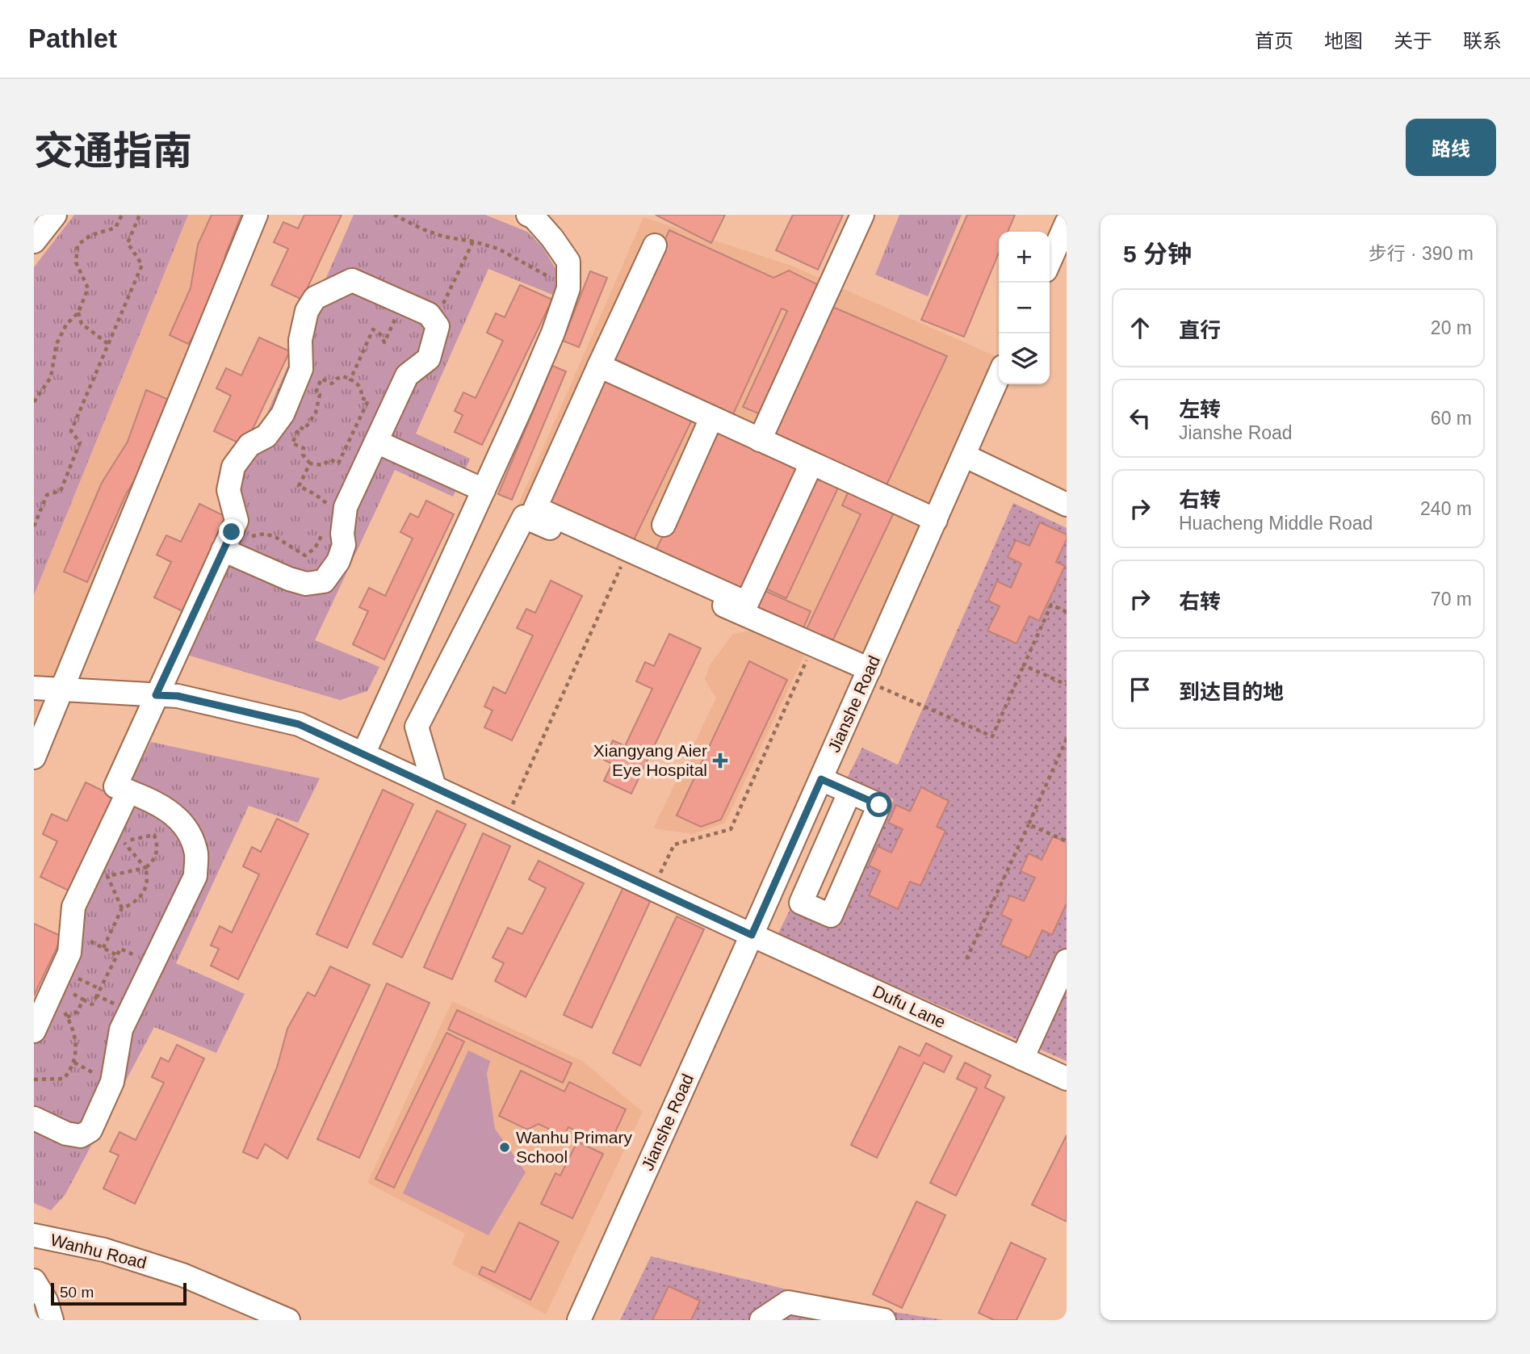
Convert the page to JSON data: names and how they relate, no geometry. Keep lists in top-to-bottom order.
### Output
{
  "streets": {
    "street": ["Jianshe Road", "Dufu Lane", "Wanhu Road"]
  },
  "crossings": [
    ["Jianshe Road", "Dufu Lane"]
  ],
  "places": {
    "health": ["Xiangyang Aier Eye Hospital"],
    "other": ["Wanhu Primary School"]
  },
  "scale_bar": "50 m",
  "page": {
    "header": "Pathlet",
    "nav": [
      "首页",
      "地图",
      "关于",
      "联系"
    ],
    "title": "交通指南",
    "buttons": "路线",
    "heading": ["5 分钟", "步行 · 390 m"],
    "map_buttons": ["+", "−"],
    "list": [
      ["直行", "20 m"],
      ["左转", "Jianshe Road", "60 m"],
      ["右转", "Huacheng Middle Road", "240 m"],
      ["右转", "70 m"],
      "到达目的地"
    ],
    "scale": "50 m"
  }
}
